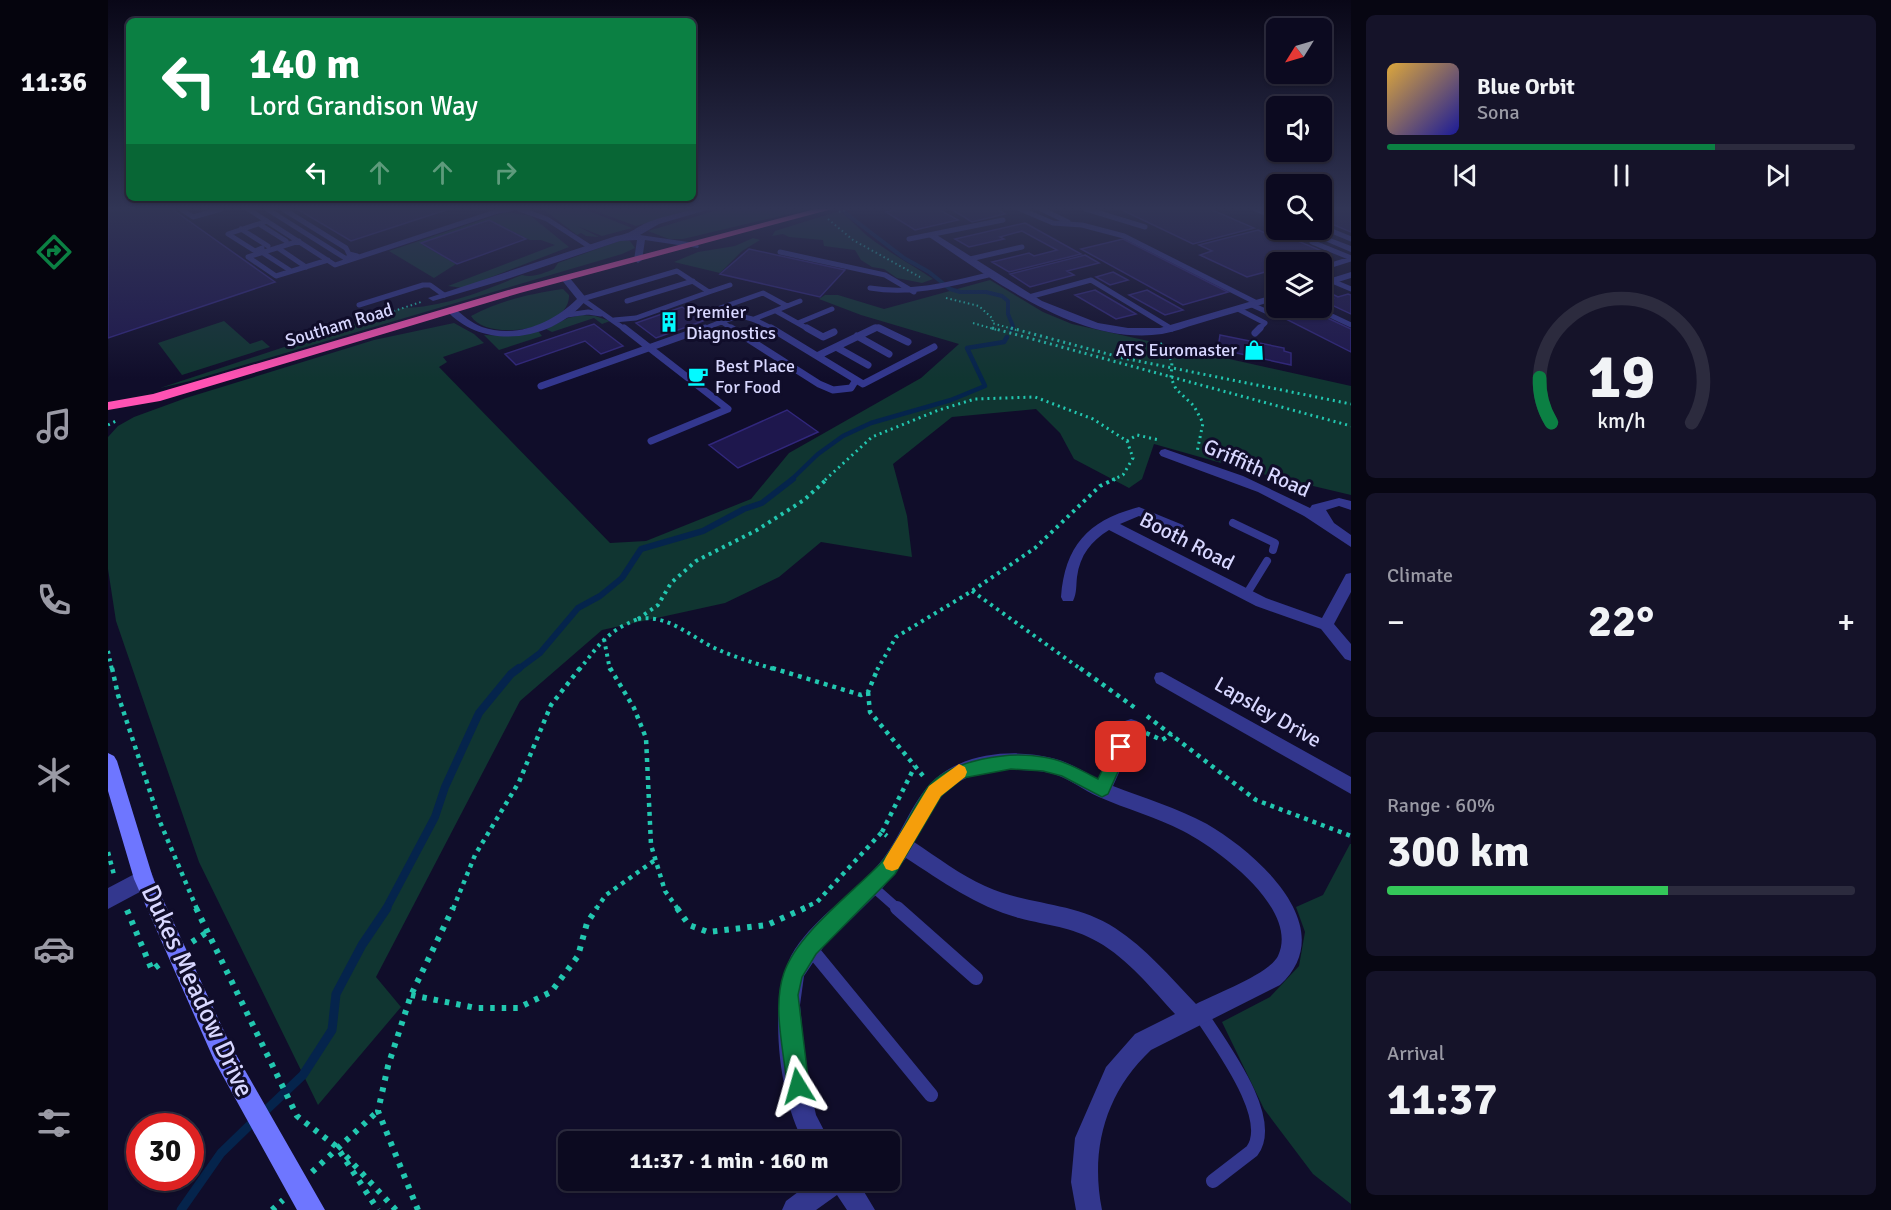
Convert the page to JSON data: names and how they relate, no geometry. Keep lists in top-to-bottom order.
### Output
{
  "streets": {
    "highway": ["Southam Road"],
    "street": [
      "Griffith Road",
      "Booth Road",
      "Lapsley Drive",
      "Dukes Meadow Drive"
    ]
  },
  "places": {
    "building": ["Premier Diagnostics"],
    "shop": ["ATS Euromaster"],
    "cafe": ["Best Place For Food"]
  },
  "north": "bottom left",
  "page": {
    "tabs": "11:36",
    "turn": ["140 m", "Lord Grandison Way"],
    "song": ["Blue Orbit", "Sona"],
    "tile": [
      "Climate",
      ["Range · 60%", "300 km"],
      ["Arrival", "11:37"]
    ],
    "heat": ["−", "22°", "+"],
    "limit": "30",
    "trip": "11:37 · 1 min · 160 m",
    "gauge": ["19", "km/h"]
  }
}
